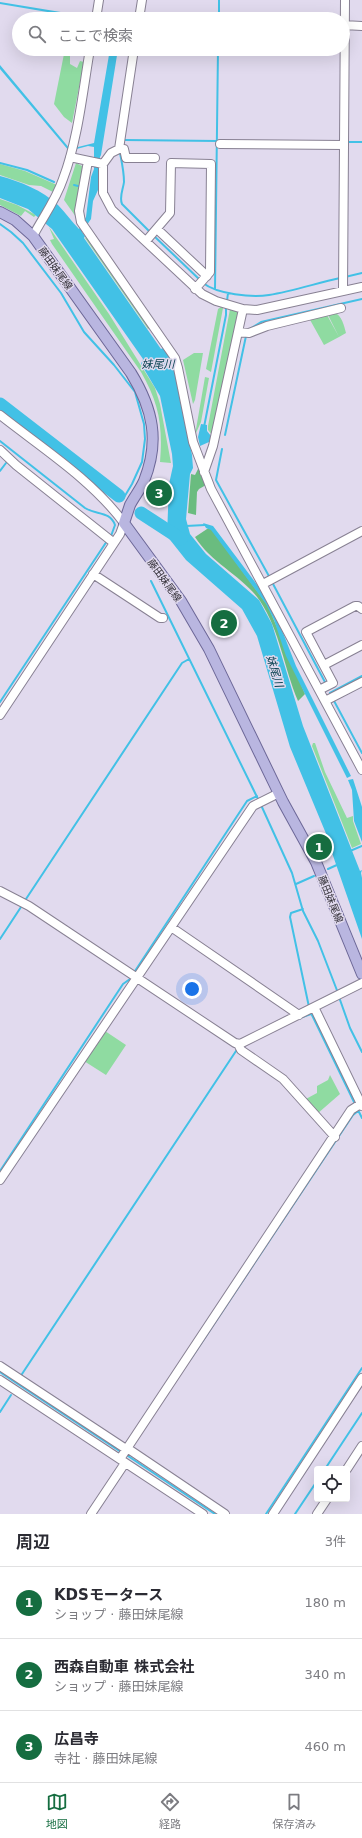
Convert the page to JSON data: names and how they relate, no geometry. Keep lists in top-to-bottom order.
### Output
{
  "streets": {
    "main road": ["藤田妹尾線"]
  },
  "water": ["妹尾川"],
  "page": {
    "search": "ここで検索",
    "pins": ["3", "2", "1"],
    "heading": ["周辺", "3件"],
    "list": [
      {
        "mark": "1",
        "name": "KDSモータース",
        "note": "ショップ · 藤田妹尾線",
        "value": "180 m"
      },
      {
        "mark": "2",
        "name": "西森自動車 株式会社",
        "note": "ショップ · 藤田妹尾線",
        "value": "340 m"
      },
      {
        "mark": "3",
        "name": "広昌寺",
        "note": "寺社 · 藤田妹尾線",
        "value": "460 m"
      }
    ],
    "nav": ["地図", "経路", "保存済み"]
  }
}
